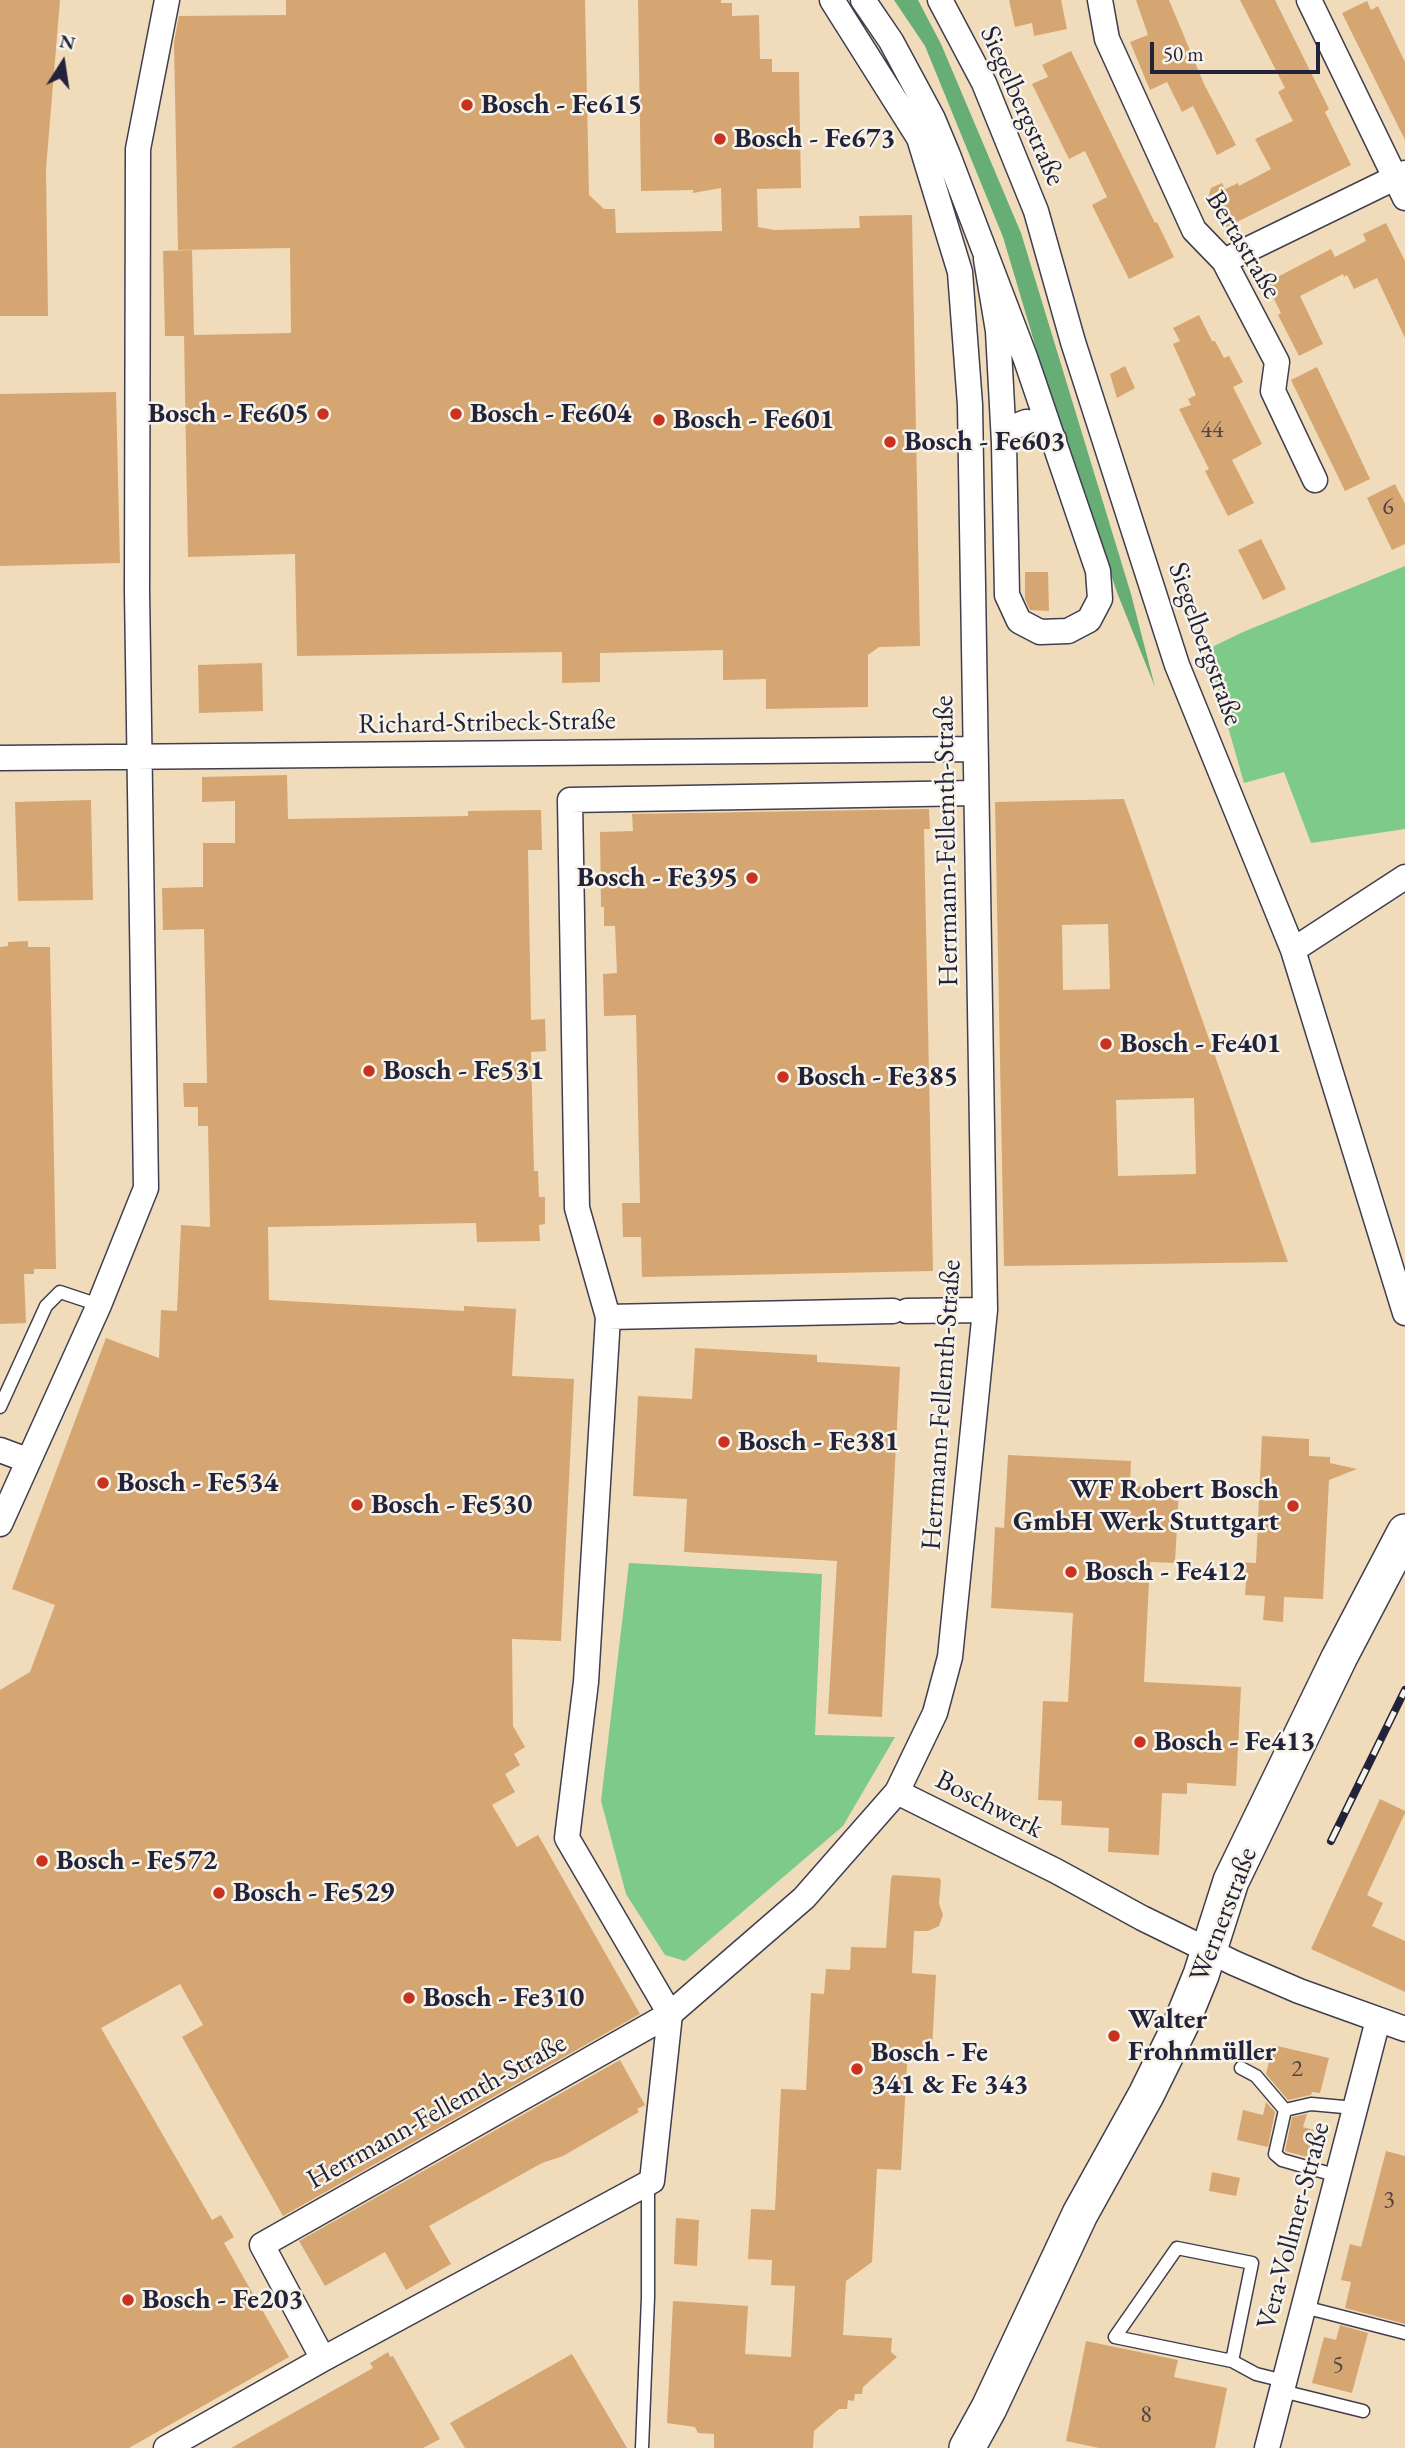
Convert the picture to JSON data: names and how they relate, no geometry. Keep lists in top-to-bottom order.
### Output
{
  "streets": {
    "main road": ["Wernerstraße"],
    "street": [
      "Siegelbergstraße",
      "Bertastraße",
      "Richard-Stribeck-Straße",
      "Herrmann-Fellemth-Straße",
      "Boschwerk",
      "Vera-Vollmer-Straße"
    ]
  },
  "crossings": [
    ["Richard-Stribeck-Straße", "Herrmann-Fellemth-Straße"],
    ["Herrmann-Fellemth-Straße", "Boschwerk"],
    ["Boschwerk", "Wernerstraße"],
    ["Boschwerk", "Vera-Vollmer-Straße"]
  ],
  "places": [
    "Bosch - Fe615",
    "Bosch - Fe673",
    "Bosch - Fe605",
    "Bosch - Fe604",
    "Bosch - Fe601",
    "Bosch - Fe603",
    "Bosch - Fe395",
    "Bosch - Fe401",
    "Bosch - Fe531",
    "Bosch - Fe385",
    "Bosch - Fe381",
    "Bosch - Fe534",
    "Bosch - Fe530",
    "WF Robert Bosch GmbH Werk Stuttgart",
    "Bosch - Fe412",
    "Bosch - Fe413",
    "Bosch - Fe572",
    "Bosch - Fe529",
    "Bosch - Fe310",
    "Walter Frohnmüller",
    "Bosch - Fe 341 & Fe 343",
    "Bosch - Fe203"
  ],
  "house_numbers": [
    "44",
    "6",
    "2",
    "3",
    "5",
    "8"
  ],
  "scale_bar": "50 m",
  "north": "top"
}
